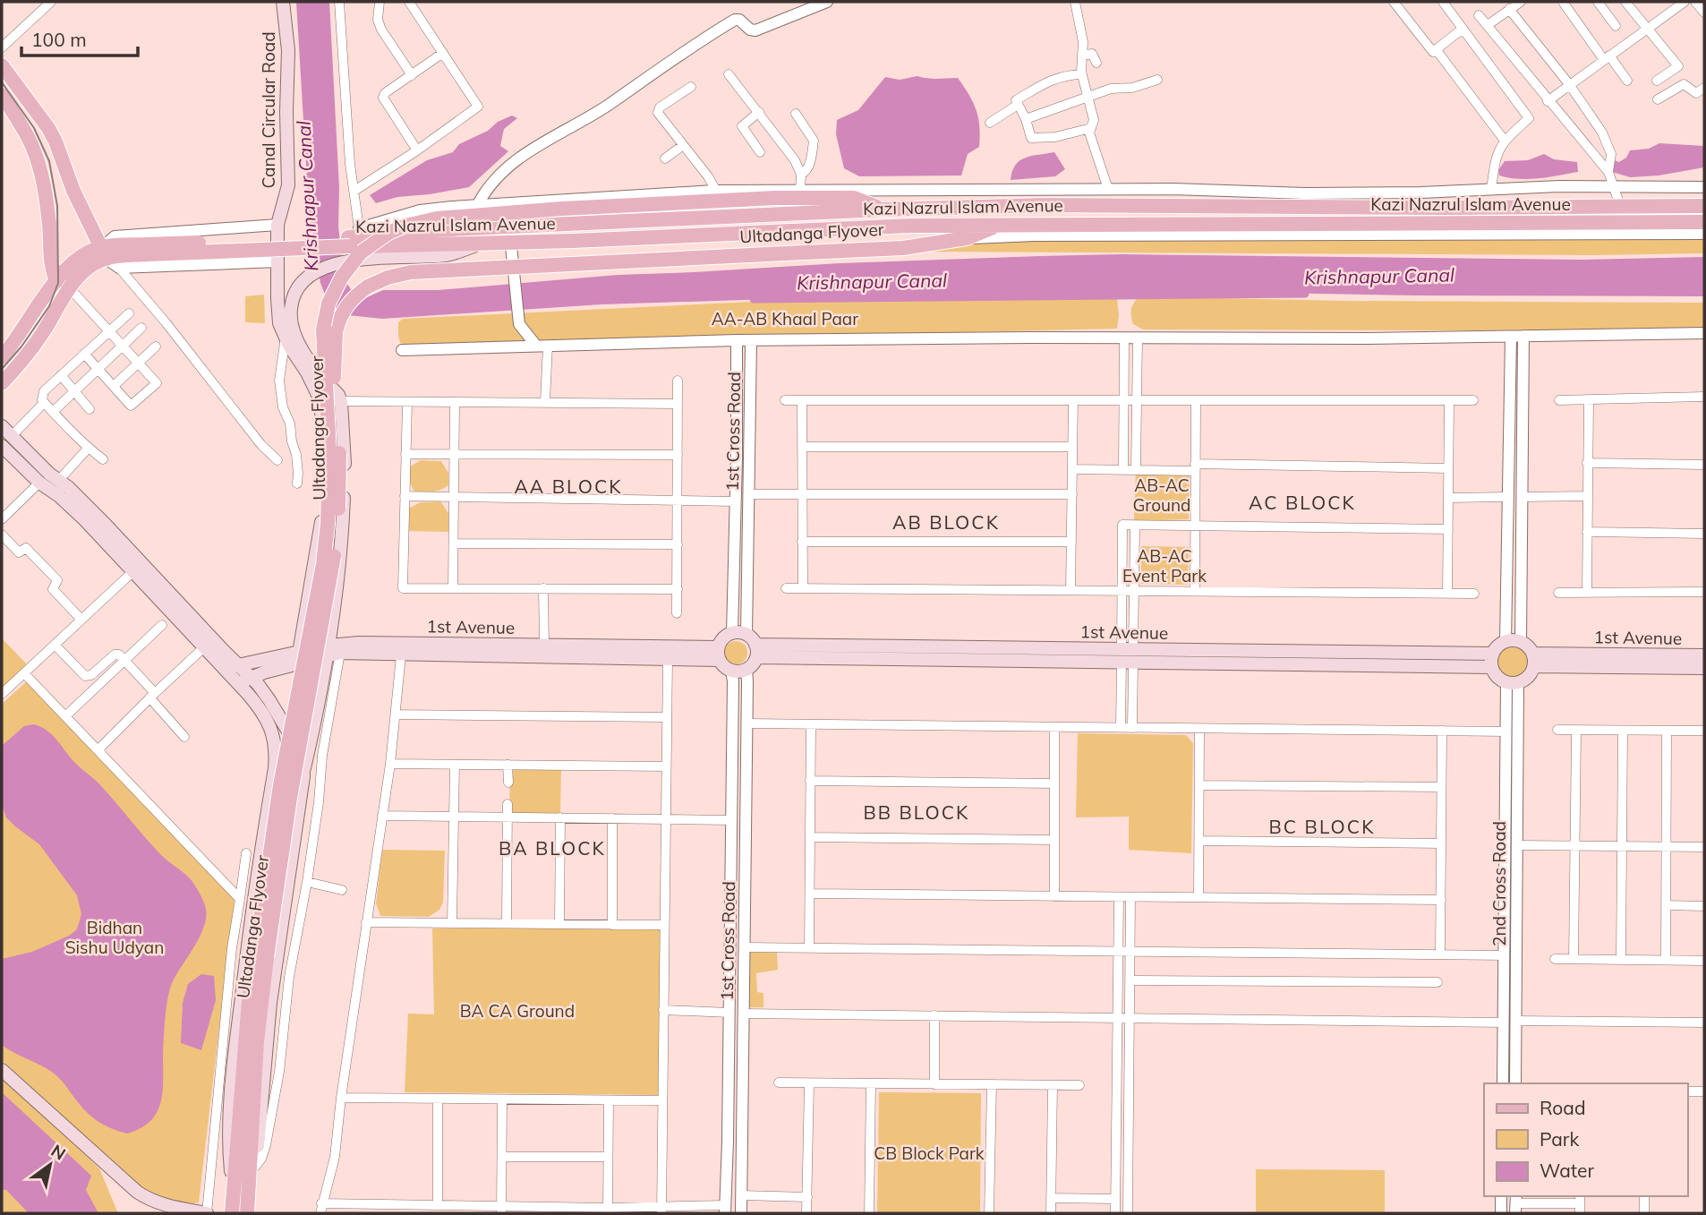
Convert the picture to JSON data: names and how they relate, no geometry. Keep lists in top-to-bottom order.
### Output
{
  "streets": {
    "main road": [
      "Canal Circular Road",
      "Kazi Nazrul Islam Avenue",
      "Ultadanga Flyover",
      "1st Avenue"
    ],
    "street": ["1st Cross Road", "2nd Cross Road"]
  },
  "crossings": [
    ["Kazi Nazrul Islam Avenue", "Ultadanga Flyover"],
    ["1st Cross Road", "1st Avenue"],
    ["1st Avenue", "2nd Cross Road"]
  ],
  "districts": [
    "AA BLOCK",
    "AC BLOCK",
    "AB BLOCK",
    "BB BLOCK",
    "BC BLOCK",
    "BA BLOCK"
  ],
  "water": ["Krishnapur Canal"],
  "parks": [
    "AA-AB Khaal Paar",
    "AB-AC Ground",
    "AB-AC Event Park",
    "Bidhan Sishu Udyan",
    "BA CA Ground",
    "CB Block Park"
  ],
  "legend": ["Road", "Park", "Water"],
  "scale_bar": "100 m",
  "north": "top right"
}
